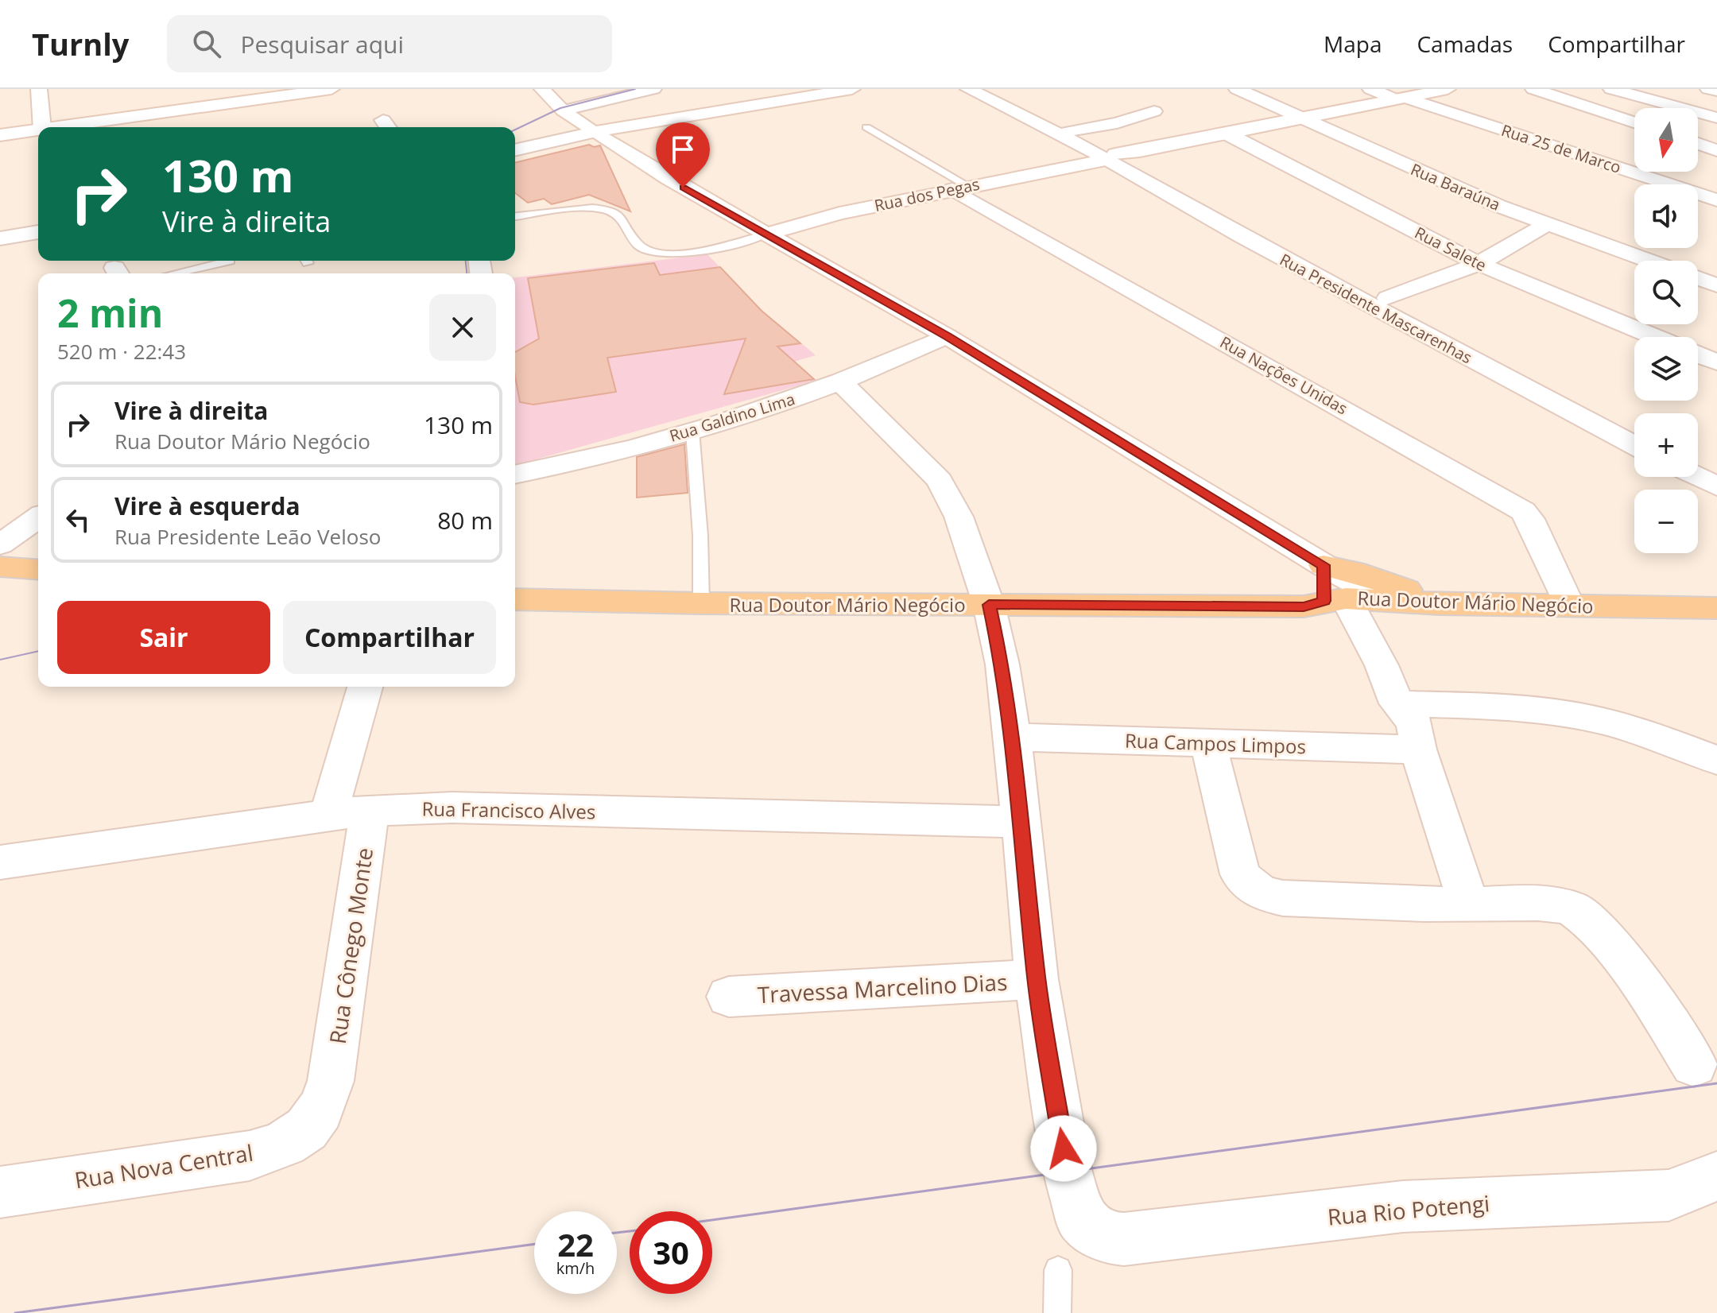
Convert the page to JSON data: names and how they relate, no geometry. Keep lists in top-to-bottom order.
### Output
{
  "streets": {
    "main road": ["Rua Doutor Mário Negócio"],
    "street": [
      "Rua 25 de Marco",
      "Rua Baraúna",
      "Rua dos Pegas",
      "Rua Salete",
      "Rua Presidente Mascarenhas",
      "Rua Nações Unidas",
      "Rua Galdino Lima",
      "Rua Campos Limpos",
      "Rua Francisco Alves",
      "Rua Cônego Monte",
      "Travessa Marcelino Dias",
      "Rua Nova Central",
      "Rua Rio Potengi"
    ]
  },
  "crossings": [
    ["Rua 25 de Marco", "Rua dos Pegas"],
    ["Rua Baraúna", "Rua dos Pegas"],
    ["Rua dos Pegas", "Rua Salete"],
    ["Rua dos Pegas", "Rua Presidente Mascarenhas"],
    ["Rua dos Pegas", "Rua Nações Unidas"],
    ["Rua Nações Unidas", "Rua Doutor Mário Negócio"],
    ["Rua Francisco Alves", "Rua Cônego Monte"],
    ["Rua Cônego Monte", "Rua Nova Central"],
    ["Travessa Marcelino Dias", "Rua Rio Potengi"]
  ],
  "north": "bottom",
  "page": {
    "header": "Turnly",
    "search": "Pesquisar aqui",
    "nav": ["Mapa", "Camadas", "Compartilhar"],
    "map_buttons": ["+", "−"],
    "turn": ["130 m", "Vire à direita"],
    "heading": ["2 min", "520 m · 22:43"],
    "list": [
      {
        "name": "Vire à direita",
        "note": "Rua Doutor Mário Negócio",
        "value": "130 m"
      },
      {
        "name": "Vire à esquerda",
        "note": "Rua Presidente Leão Veloso",
        "value": "80 m"
      }
    ],
    "buttons": ["Sair", "Compartilhar"],
    "speed": "22 km/h",
    "limit": "30"
  }
}
